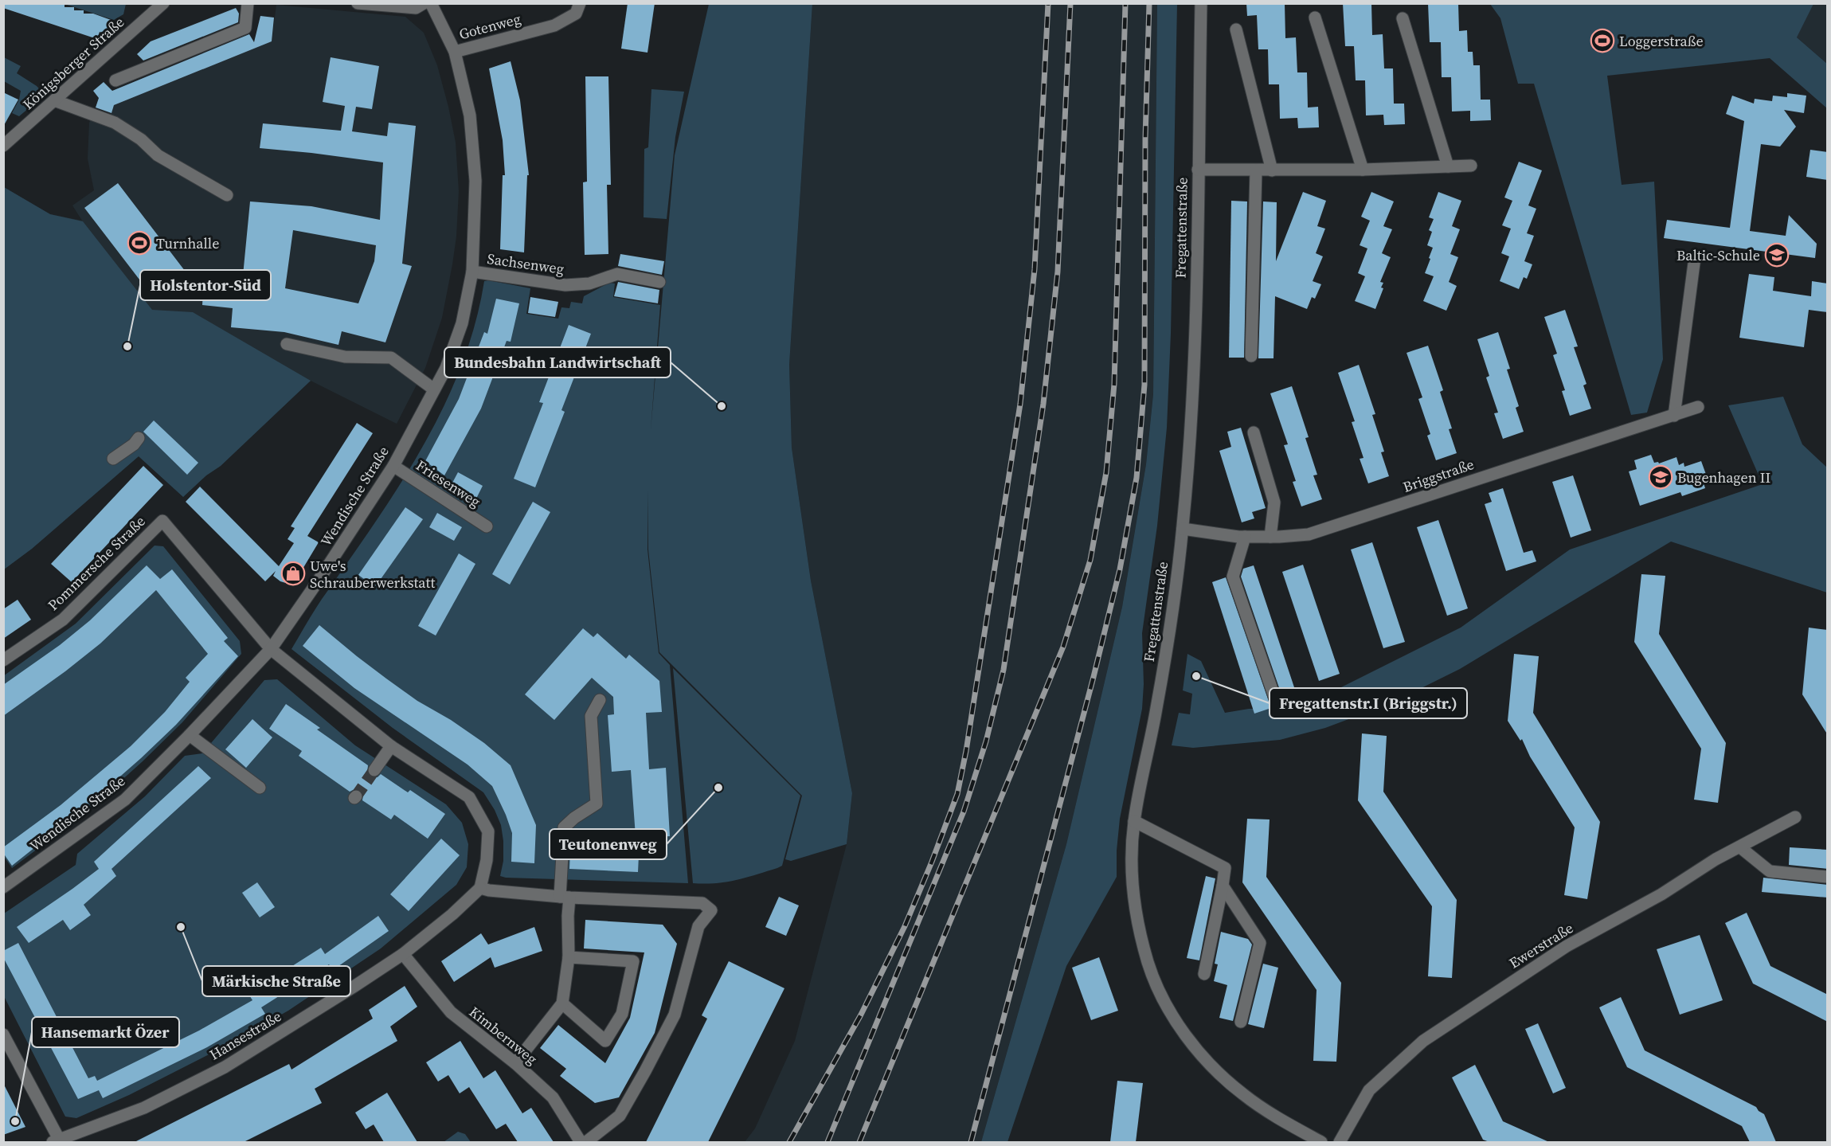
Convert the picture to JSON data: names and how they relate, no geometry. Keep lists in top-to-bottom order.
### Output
{
  "streets": {
    "street": [
      "Gotenweg",
      "Königsberger Straße",
      "Fregattenstraße",
      "Sachsenweg",
      "Briggstraße",
      "Friesenweg",
      "Wendische Straße",
      "Pommersche Straße",
      "Ewerstraße",
      "Hansestraße",
      "Kimbernweg"
    ]
  },
  "crossings": [
    ["Gotenweg", "Wendische Straße"],
    ["Fregattenstraße", "Briggstraße"],
    ["Sachsenweg", "Wendische Straße"],
    ["Friesenweg", "Wendische Straße"],
    ["Wendische Straße", "Pommersche Straße"],
    ["Hansestraße", "Kimbernweg"]
  ],
  "places": {
    "sports": ["Loggerstraße", "Turnhalle"],
    "school or university": ["Baltic-Schule", "Bugenhagen II"],
    "other": [
      "Holstentor-Süd",
      "Bundesbahn Landwirtschaft",
      "Fregattenstr.I (Briggstr.)",
      "Teutonenweg",
      "Märkische Straße",
      "Hansemarkt Özer"
    ],
    "shop": ["Uwe's Schrauberwerkstatt"]
  }
}
